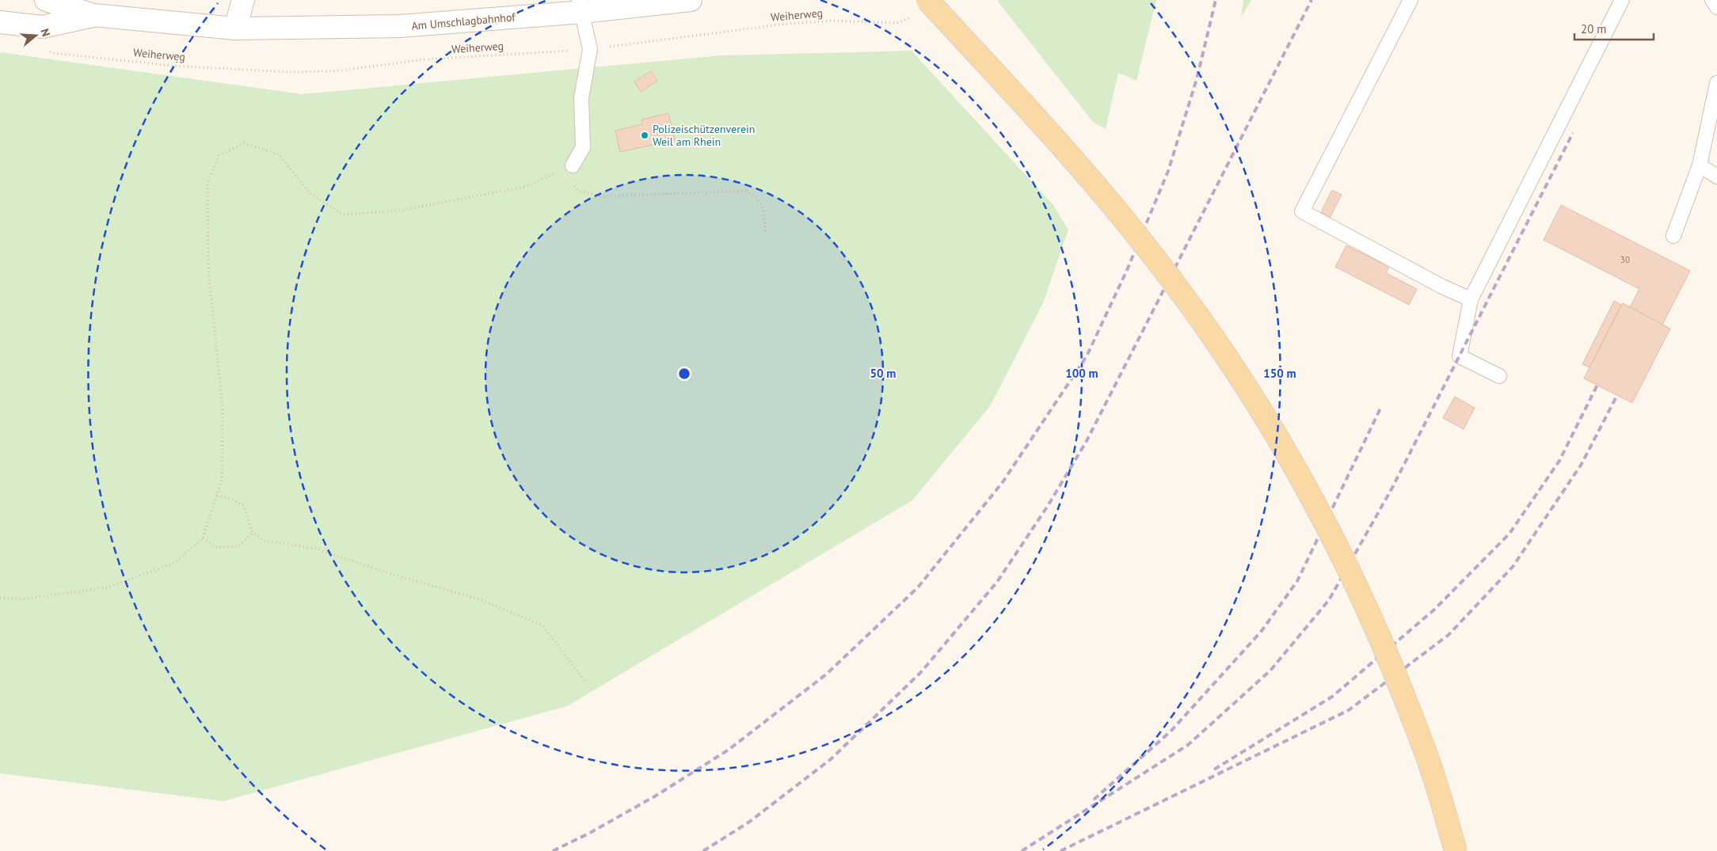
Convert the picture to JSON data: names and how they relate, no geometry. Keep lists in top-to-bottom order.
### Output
{
  "streets": {
    "street": ["Am Umschlagbahnhof"],
    "path": ["Weiherweg"]
  },
  "crossings": [
    ["Weiherweg", "Am Umschlagbahnhof"]
  ],
  "places": ["Polizeischützenverein Weil am Rhein"],
  "house_numbers": ["30"],
  "scale_bar": "20 m",
  "north": "right",
  "rings": ["50 m", "100 m", "150 m"]
}
